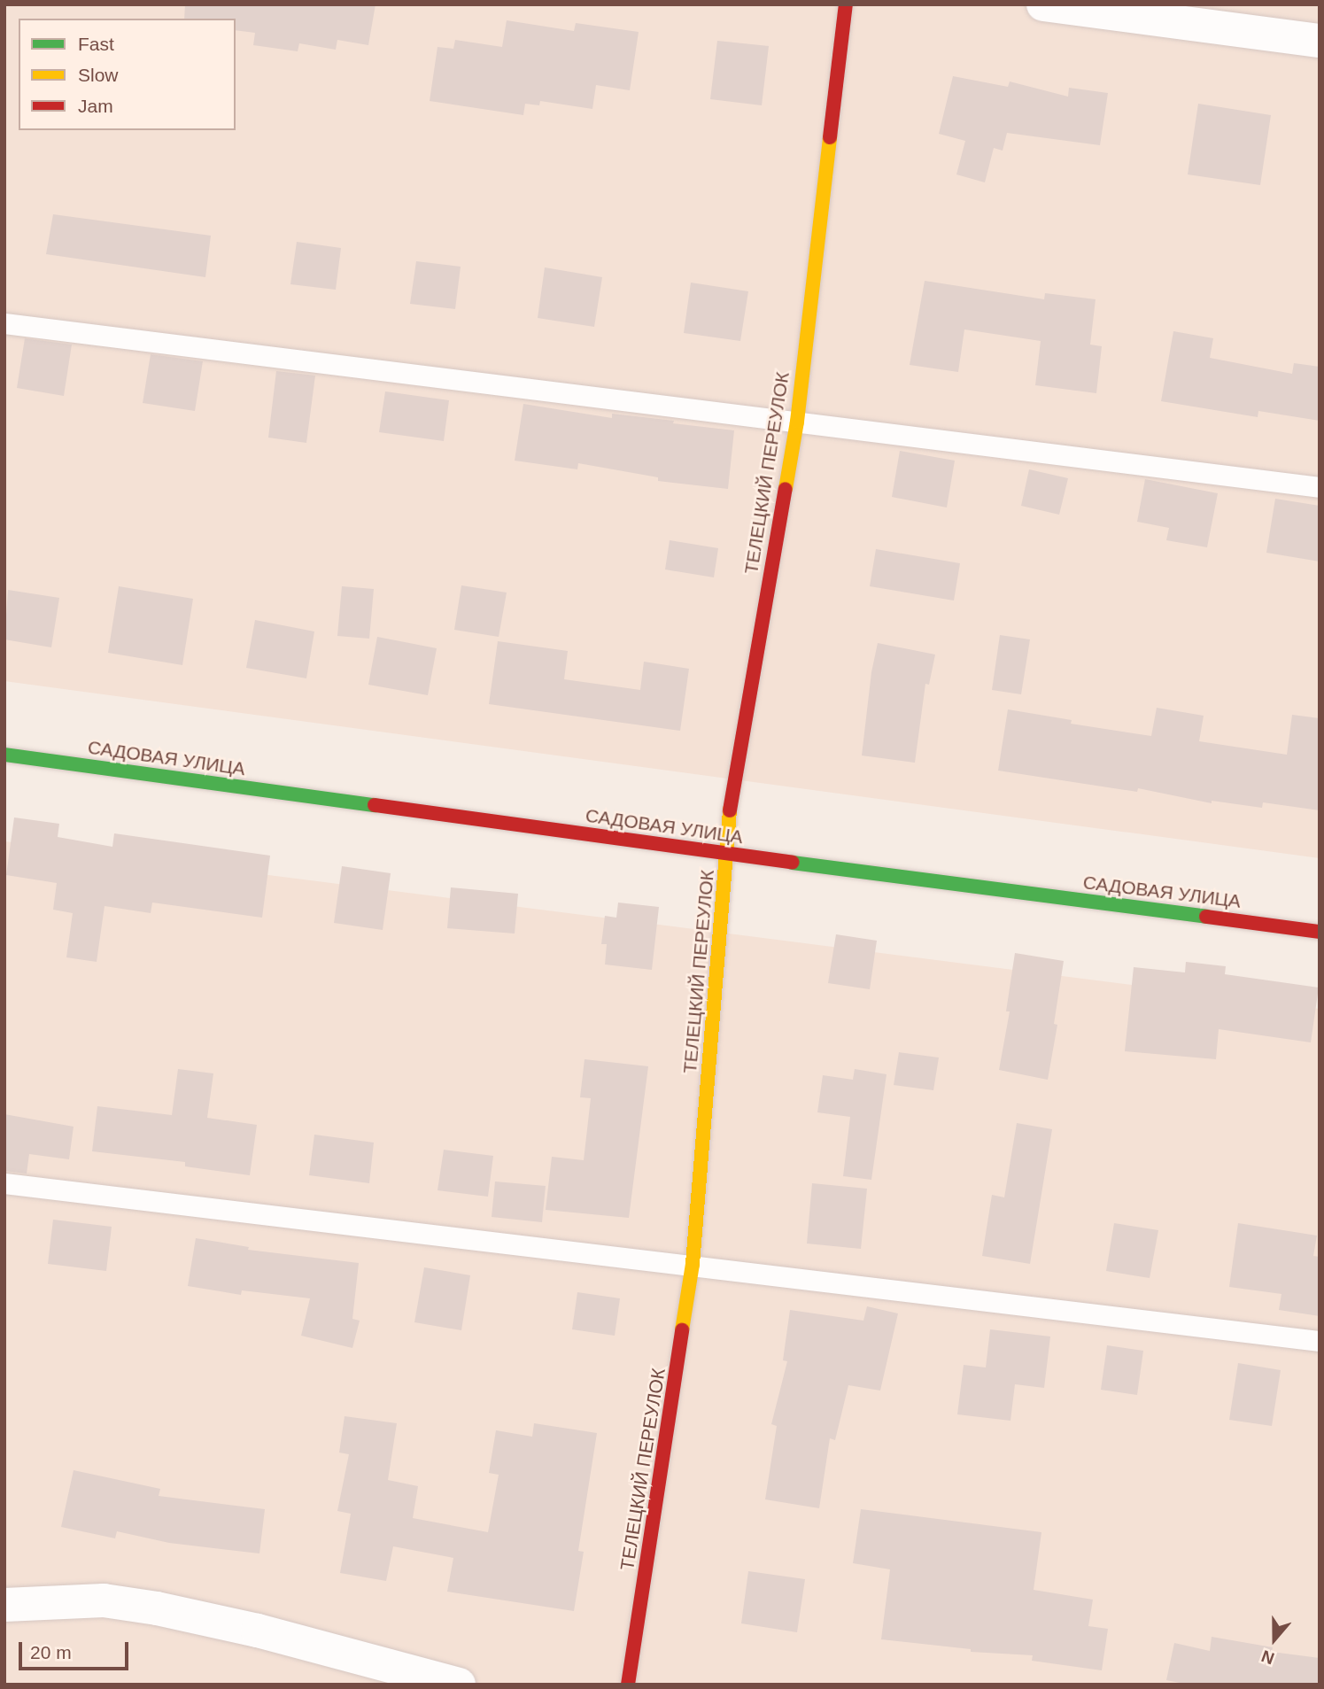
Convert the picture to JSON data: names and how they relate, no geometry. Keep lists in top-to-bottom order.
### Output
{
  "streets": {
    "street": ["ТЕЛЕЦКИЙ ПЕРЕУЛОК", "САДОВАЯ УЛИЦА"]
  },
  "crossings": [
    ["ТЕЛЕЦКИЙ ПЕРЕУЛОК", "САДОВАЯ УЛИЦА"]
  ],
  "legend": ["Fast", "Slow", "Jam"],
  "scale_bar": "20 m",
  "north": "bottom"
}
